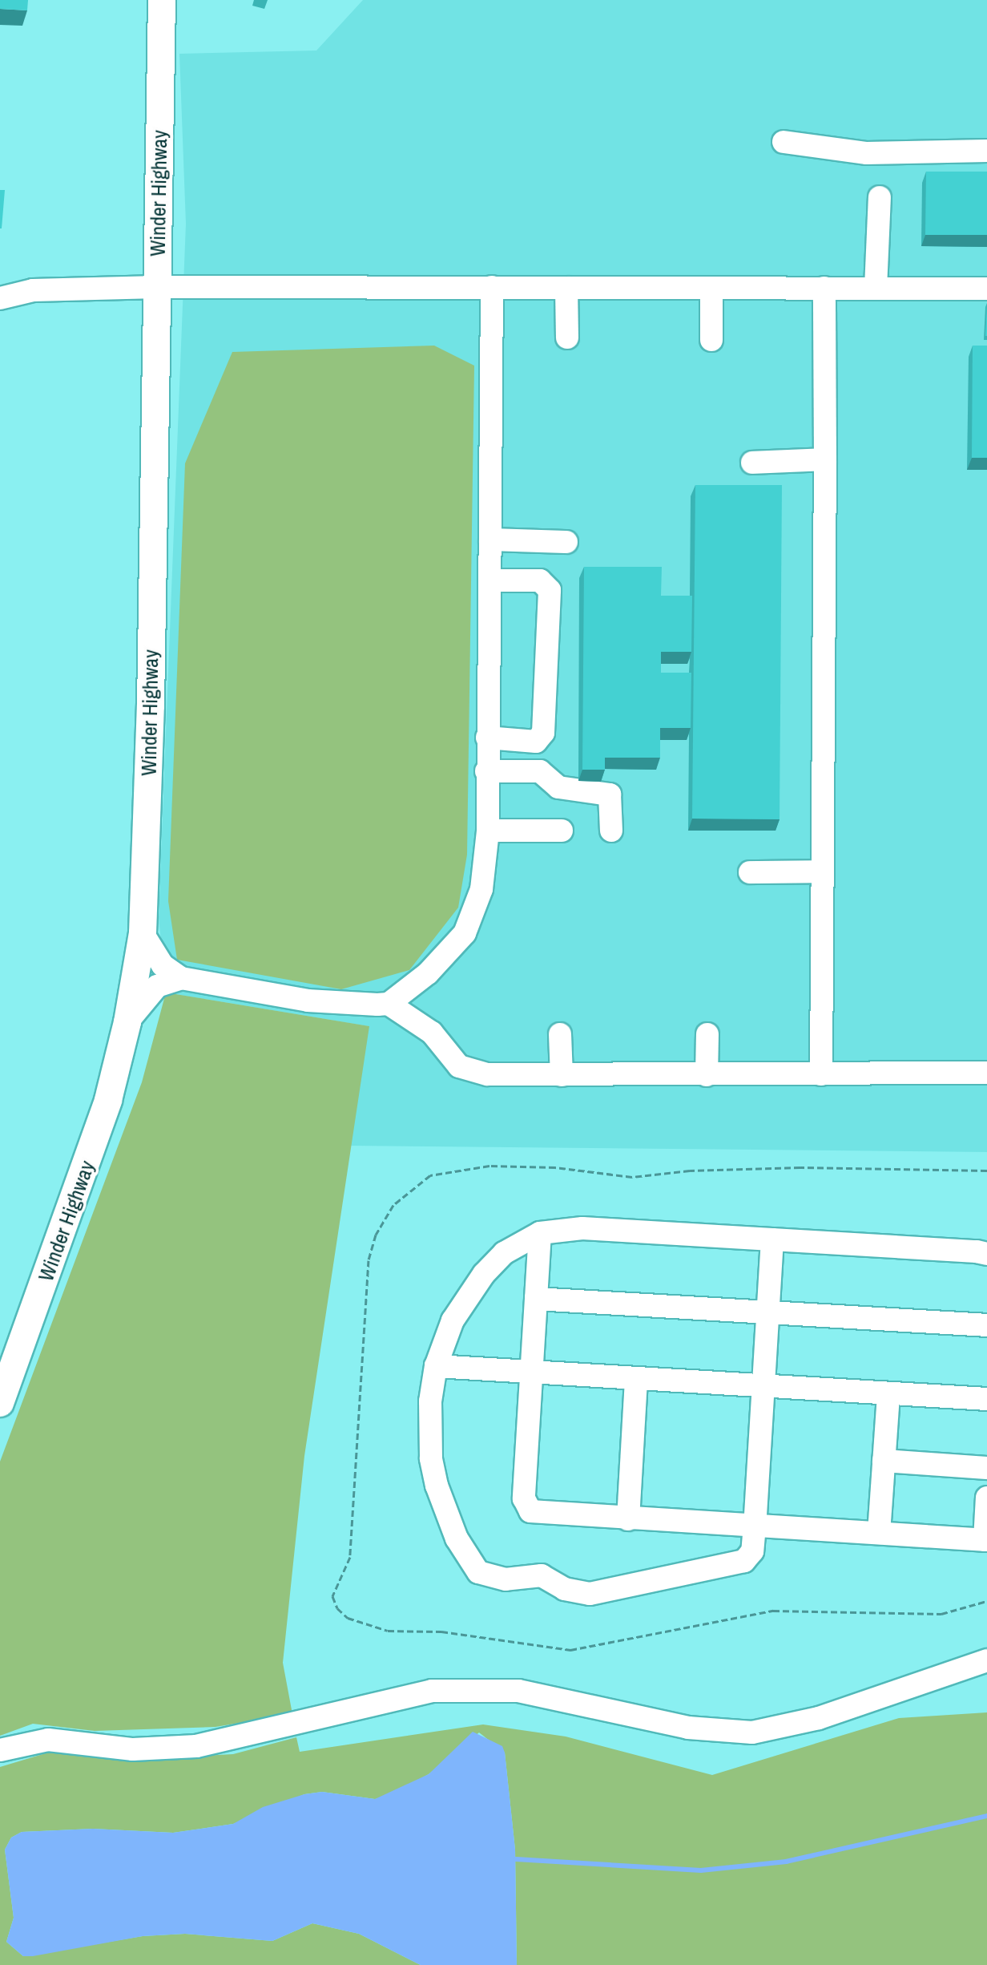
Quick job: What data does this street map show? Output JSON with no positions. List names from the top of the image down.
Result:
{
  "streets": {
    "main road": ["Winder Highway"]
  }
}
